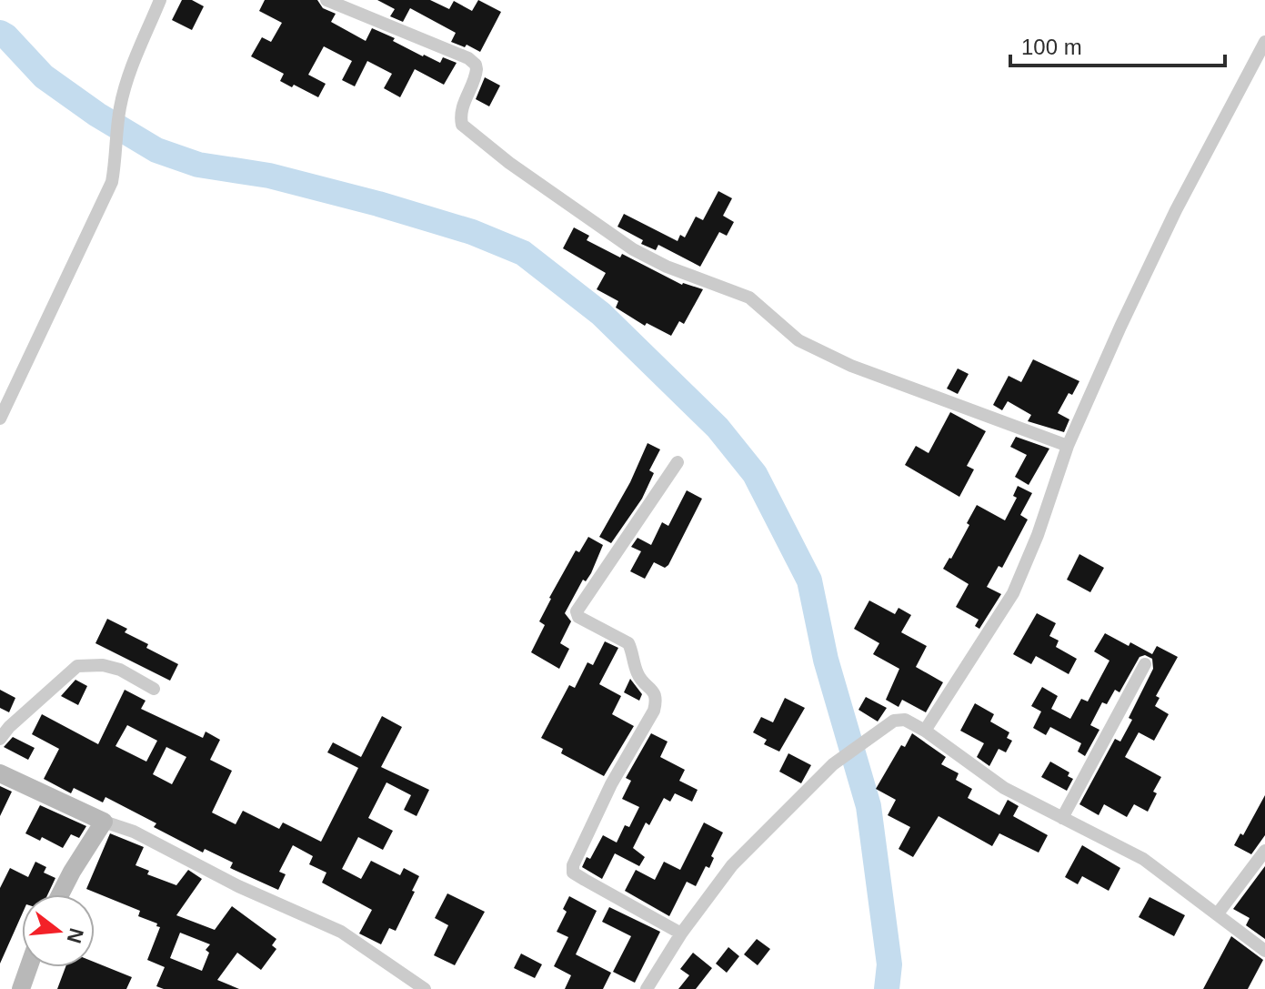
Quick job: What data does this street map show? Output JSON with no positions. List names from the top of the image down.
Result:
{
  "scale_bar": "100 m",
  "north": "right"
}
